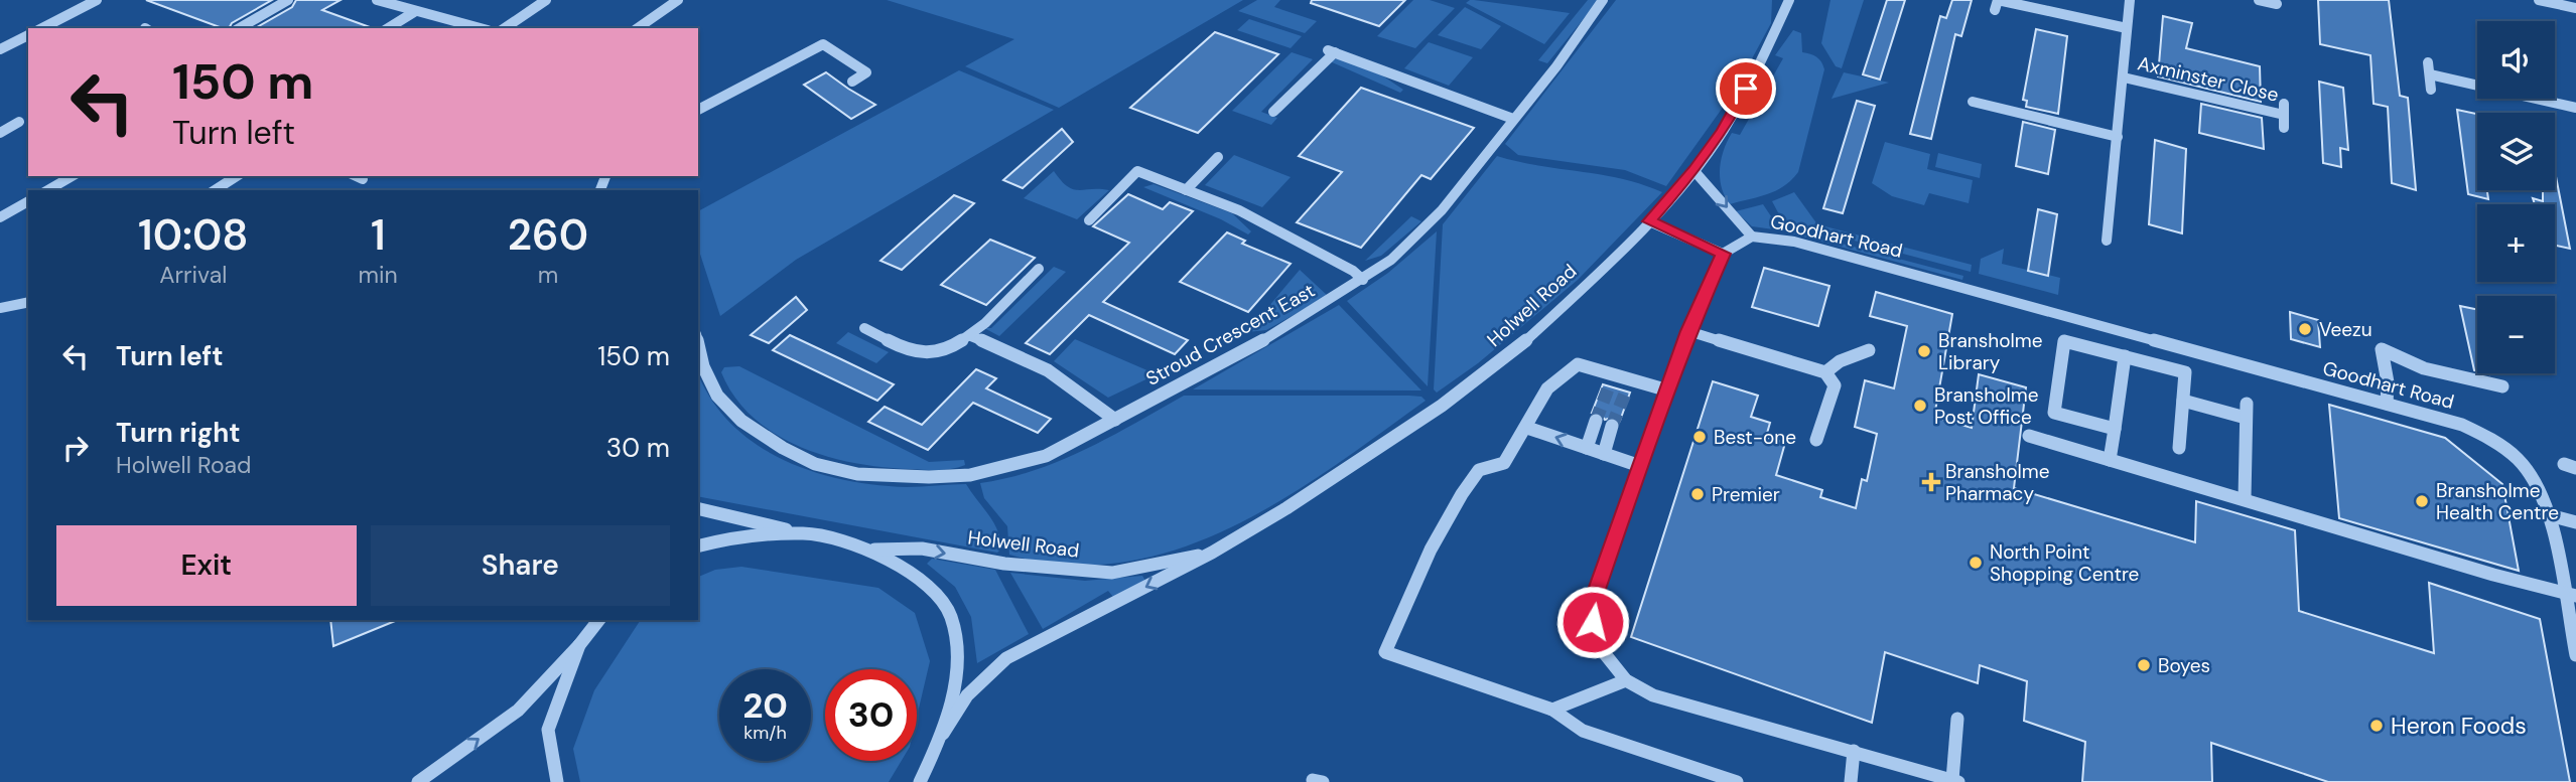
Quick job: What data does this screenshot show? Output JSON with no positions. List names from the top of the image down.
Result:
{
  "streets": {
    "street": [
      "Axminster Close",
      "Goodhart Road",
      "Holwell Road",
      "Stroud Crescent East"
    ]
  },
  "places": {
    "other": [
      "Veezu",
      "Bransholme Library",
      "Bransholme Post Office",
      "Best-one",
      "Premier",
      "Bransholme Health Centre",
      "North Point Shopping Centre",
      "Boyes",
      "Heron Foods"
    ],
    "health": ["Bransholme Pharmacy"]
  },
  "page": {
    "map_buttons": ["+", "−"],
    "turn": ["150 m", "Turn left"],
    "eta": [
      "10:08",
      "Arrival",
      "1",
      "min",
      "260",
      "m"
    ],
    "list": [
      {
        "name": "Turn left",
        "value": "150 m"
      },
      {
        "name": "Turn right",
        "note": "Holwell Road",
        "value": "30 m"
      }
    ],
    "buttons": ["Exit", "Share"],
    "speed": "20 km/h",
    "limit": "30"
  }
}
